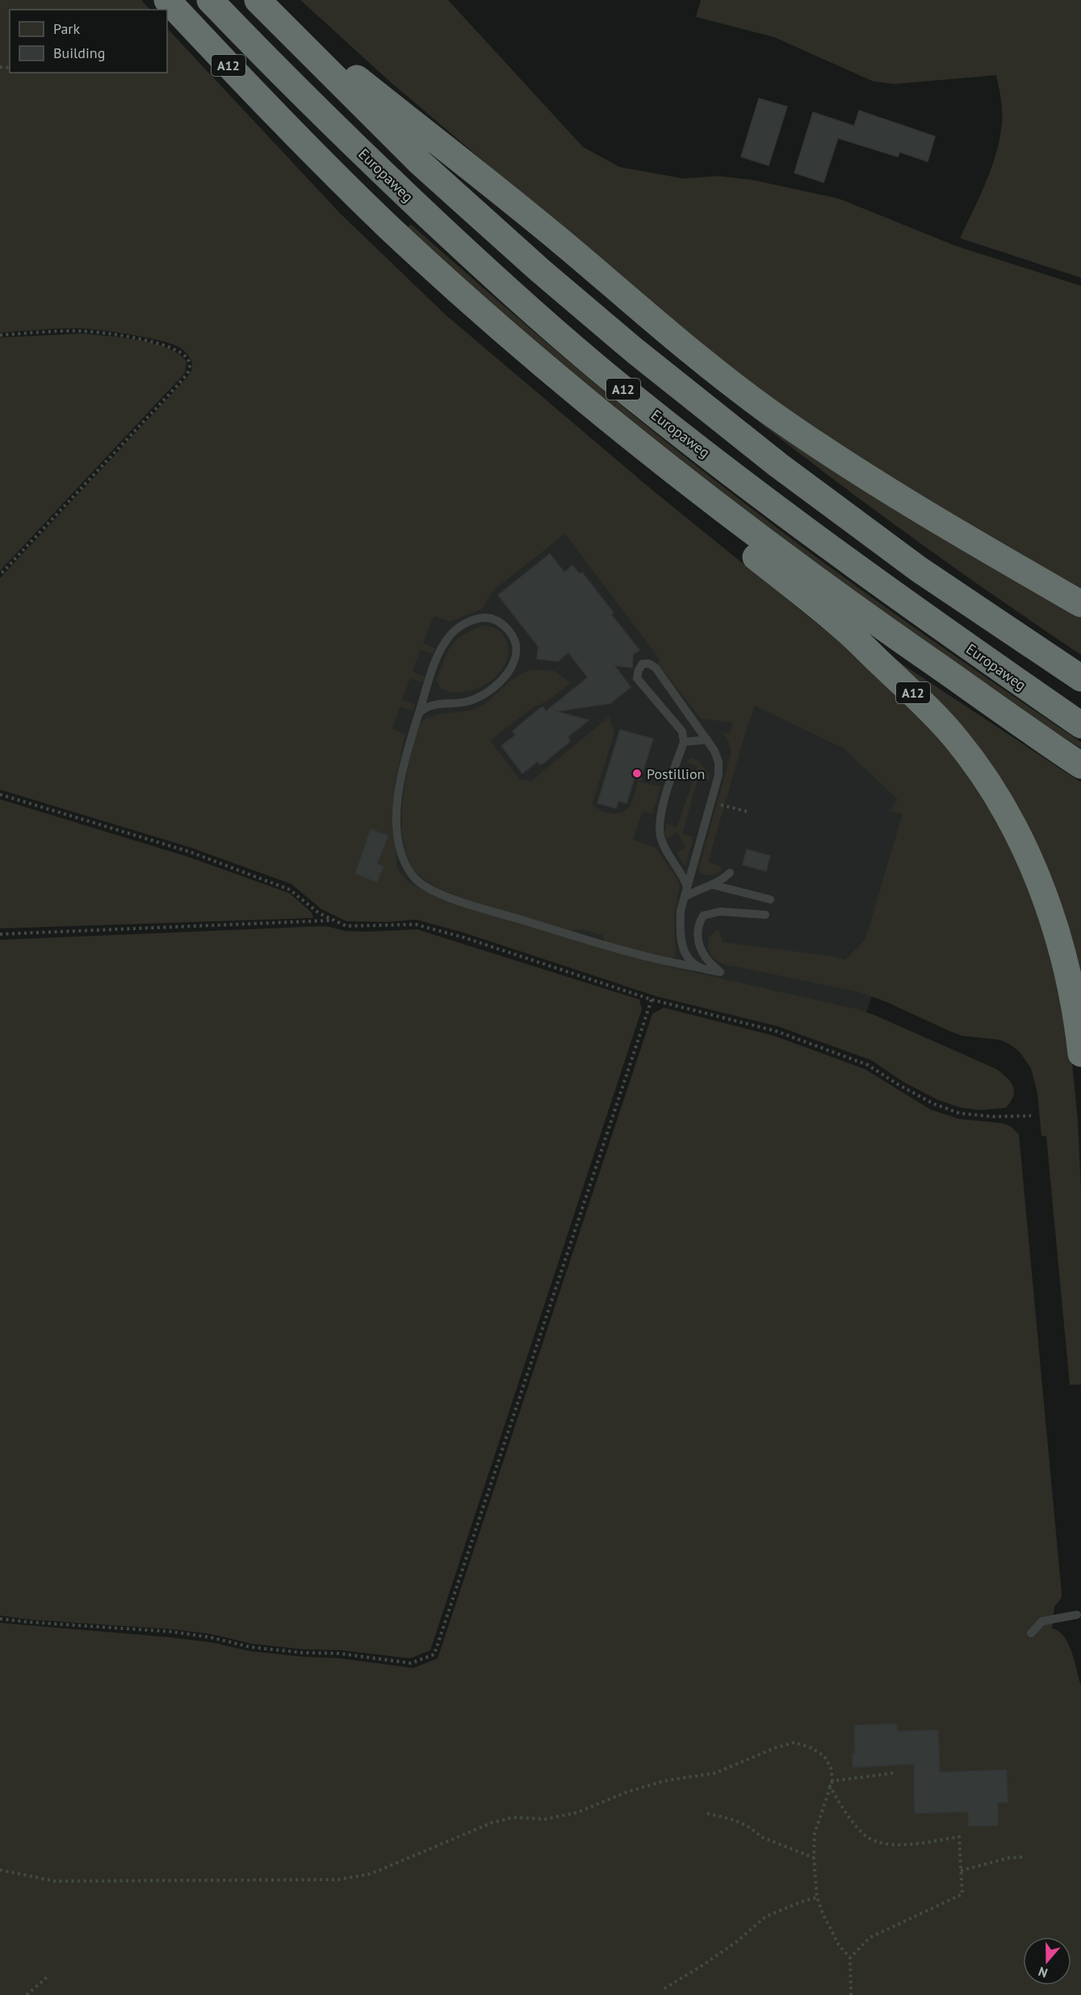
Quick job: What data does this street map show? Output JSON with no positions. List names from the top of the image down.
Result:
{
  "streets": {
    "highway": ["A12", "Europaweg"]
  },
  "places": ["Postillion"],
  "legend": ["Park", "Building"],
  "north": "bottom"
}
